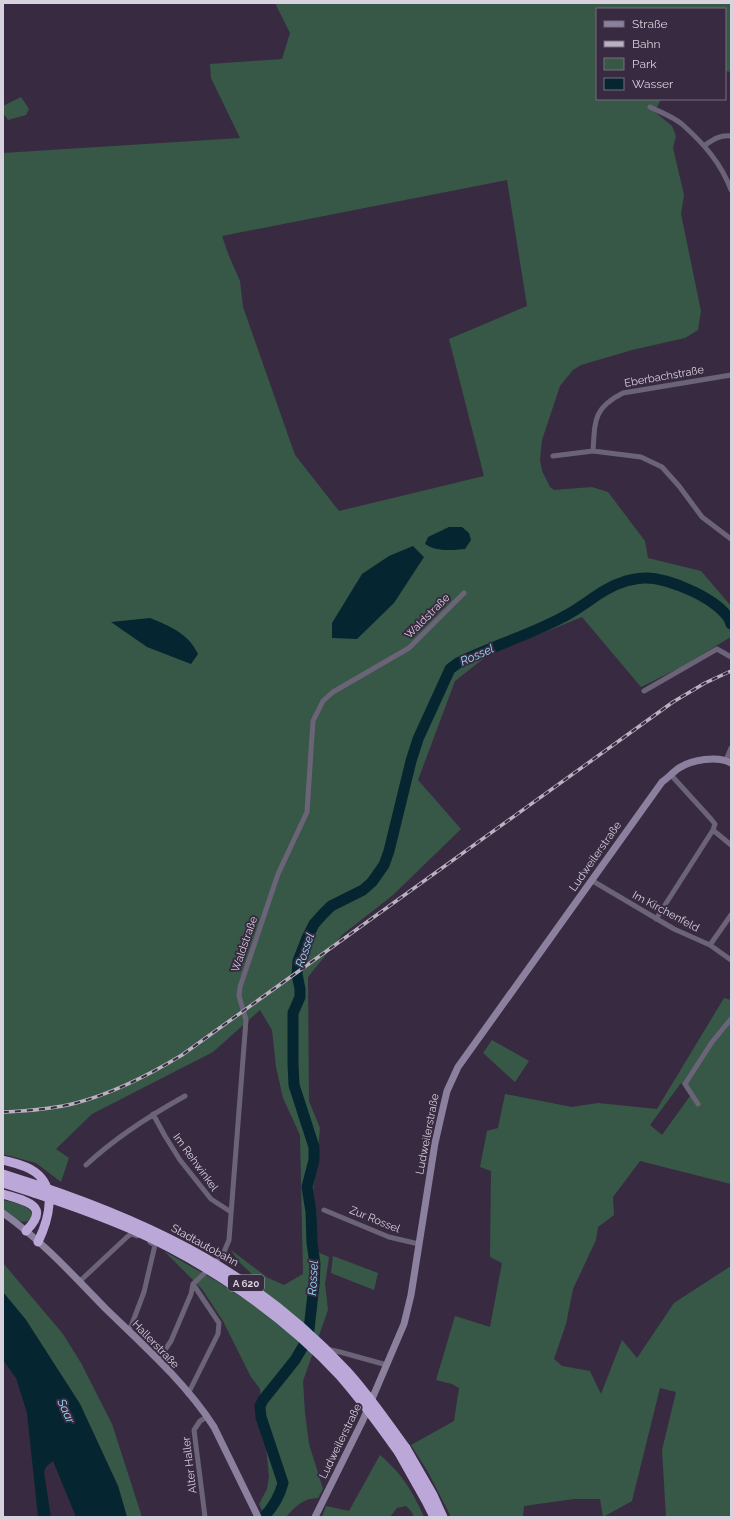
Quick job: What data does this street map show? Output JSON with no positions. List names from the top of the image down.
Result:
{
  "streets": {
    "highway": ["Stadtautobahn", "A 620"],
    "main road": ["Ludweilerstraße", "Hallerstraße"],
    "street": [
      "Eberbachstraße",
      "Waldstraße",
      "Im Kirchenfeld",
      "Im Rehwinkel",
      "Zur Rossel",
      "Alter Haller"
    ]
  },
  "crossings": [
    ["Waldstraße", "Im Rehwinkel"],
    ["Waldstraße", "Hallerstraße"],
    ["Ludweilerstraße", "Im Kirchenfeld"],
    ["Ludweilerstraße", "Zur Rossel"],
    ["Stadtautobahn", "A 620"],
    ["Hallerstraße", "Alter Haller"]
  ],
  "water": ["Rossel", "Saar"],
  "legend": [
    "Straße",
    "Bahn",
    "Park",
    "Wasser"
  ]
}
